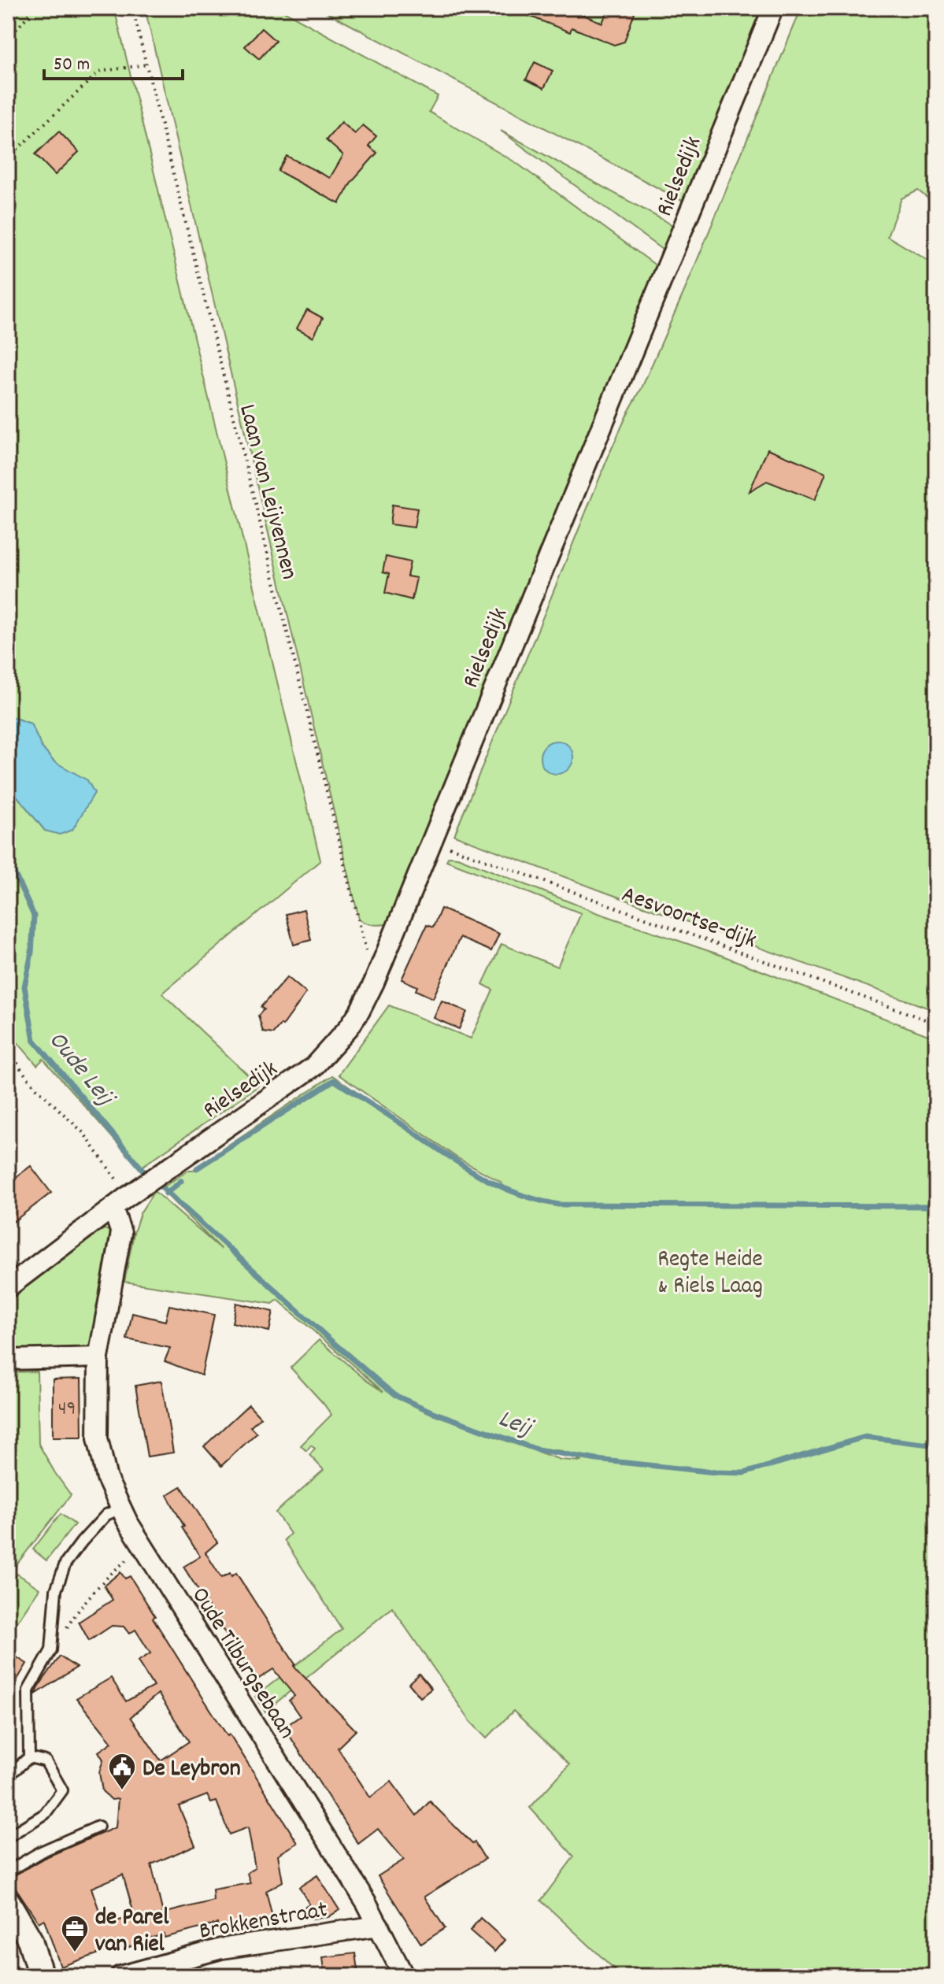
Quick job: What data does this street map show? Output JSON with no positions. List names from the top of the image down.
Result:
{
  "streets": {
    "street": ["Rielsedijk", "Oude Tilburgsebaan", "Brokkenstraat"],
    "path": ["Laan van Leijvennen", "Aesvoortse-dijk"]
  },
  "crossings": [
    ["Rielsedijk", "Laan van Leijvennen"],
    ["Rielsedijk", "Aesvoortse-dijk"],
    ["Rielsedijk", "Oude Tilburgsebaan"],
    ["Oude Tilburgsebaan", "Brokkenstraat"]
  ],
  "water": ["Oude Leij", "Leij"],
  "parks": ["Regte Heide & Riels Laag"],
  "places": {
    "public building": ["De Leybron"],
    "office": ["de Parel van Riel"]
  },
  "house_numbers": ["49"],
  "scale_bar": "50 m"
}
